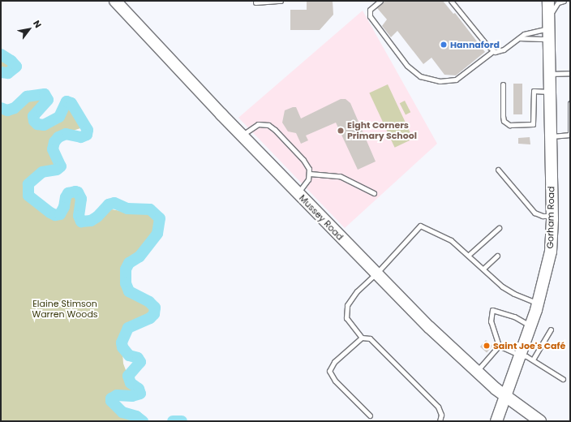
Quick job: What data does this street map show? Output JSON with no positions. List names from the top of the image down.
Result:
{
  "streets": {
    "street": ["Mussey Road", "Gorham Road"]
  },
  "crossings": [
    ["Mussey Road", "Gorham Road"]
  ],
  "parks": ["Elaine Stimson Warren Woods"],
  "places": ["Hannaford", "Eight Corners Primary School", "Saint Joe's Café"],
  "north": "top right"
}
